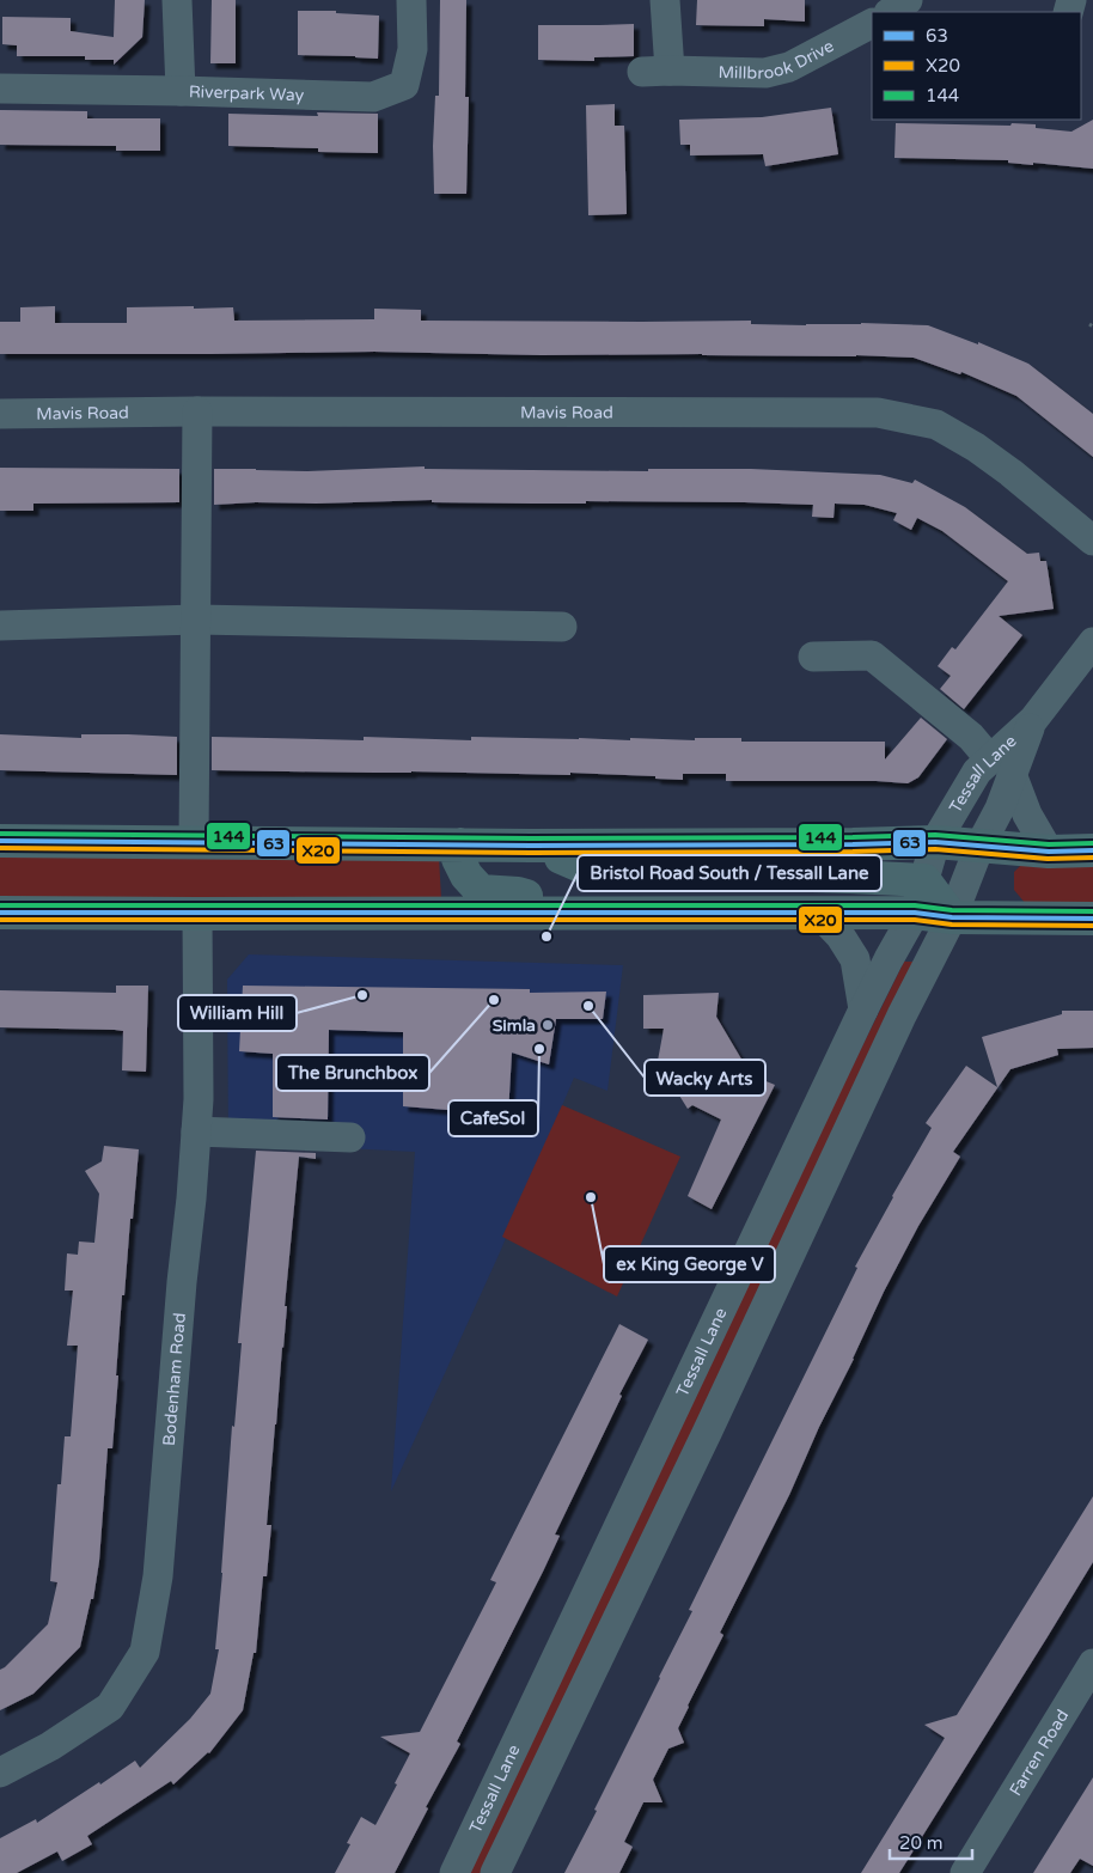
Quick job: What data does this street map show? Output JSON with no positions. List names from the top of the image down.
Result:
{
  "streets": {
    "street": [
      "Millbrook Drive",
      "Riverpark Way",
      "Mavis Road",
      "Tessall Lane",
      "Bodenham Road",
      "Farren Road"
    ]
  },
  "places": [
    "Bristol Road South / Tessall Lane",
    "William Hill",
    "The Brunchbox",
    "Wacky Arts",
    "Simla",
    "CafeSol",
    "ex King George V"
  ],
  "lines": ["transit line 144", "transit line 63", "transit line X20"],
  "legend": ["63", "X20", "144"],
  "scale_bar": "20 m"
}
